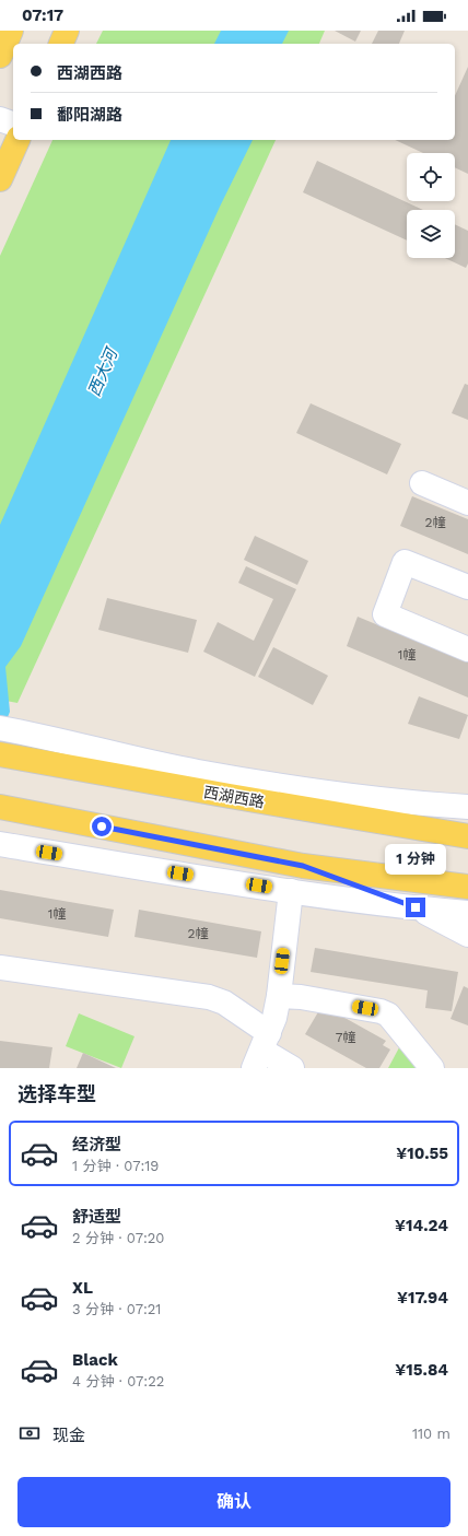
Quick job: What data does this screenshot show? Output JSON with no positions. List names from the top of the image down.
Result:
{
  "streets": {
    "main road": ["西湖西路"]
  },
  "water": ["西大河"],
  "house_numbers": [
    "2幢",
    "1幢",
    "1幢",
    "2幢",
    "7幢"
  ],
  "page": {
    "status": "07:17",
    "banner": ["西湖西路", "鄱阳湖路"],
    "bubble": "1 分钟",
    "heading": "选择车型",
    "list": [
      {
        "name": "经济型",
        "note": "1 分钟 · 07:19",
        "value": "¥10.55"
      },
      {
        "name": "舒适型",
        "note": "2 分钟 · 07:20",
        "value": "¥14.24"
      },
      {
        "name": "XL",
        "note": "3 分钟 · 07:21",
        "value": "¥17.94"
      },
      {
        "name": "Black",
        "note": "4 分钟 · 07:22",
        "value": "¥15.84"
      }
    ],
    "pay": ["现金", "110 m"],
    "buttons": "确认"
  }
}
